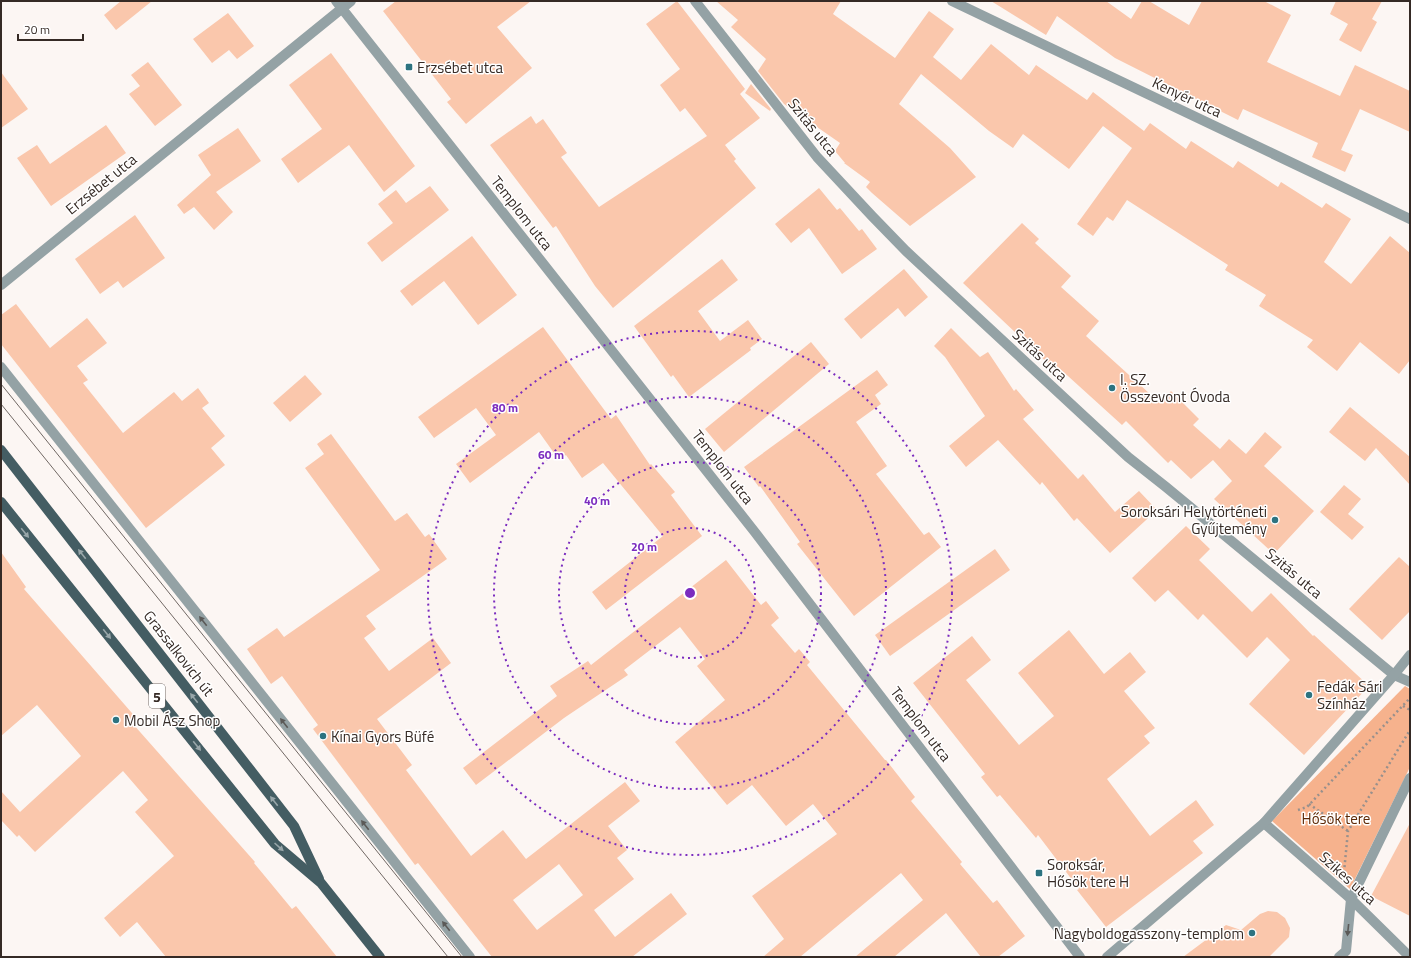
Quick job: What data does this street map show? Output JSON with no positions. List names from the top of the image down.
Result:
{
  "streets": {
    "main road": ["Grassalkovich út", "5"],
    "street": [
      "Kenyér utca",
      "Szitás utca",
      "Erzsébet utca",
      "Templom utca",
      "Szikes utca"
    ]
  },
  "crossings": [
    ["Erzsébet utca", "Templom utca"]
  ],
  "parks": ["Hősök tere"],
  "places": {
    "transit": ["Erzsébet utca", "Soroksár, Hősök tere H"],
    "other": [
      "I. SZ. Összevont Óvoda",
      "Soroksári Helytörténeti Gyűjtemény",
      "Fedák Sári Színház",
      "Mobil Ász Shop",
      "Kínai Gyors Büfé",
      "Nagyboldogasszony-templom"
    ]
  },
  "scale_bar": "20 m",
  "rings": [
    "80 m",
    "60 m",
    "40 m",
    "20 m"
  ]
}
